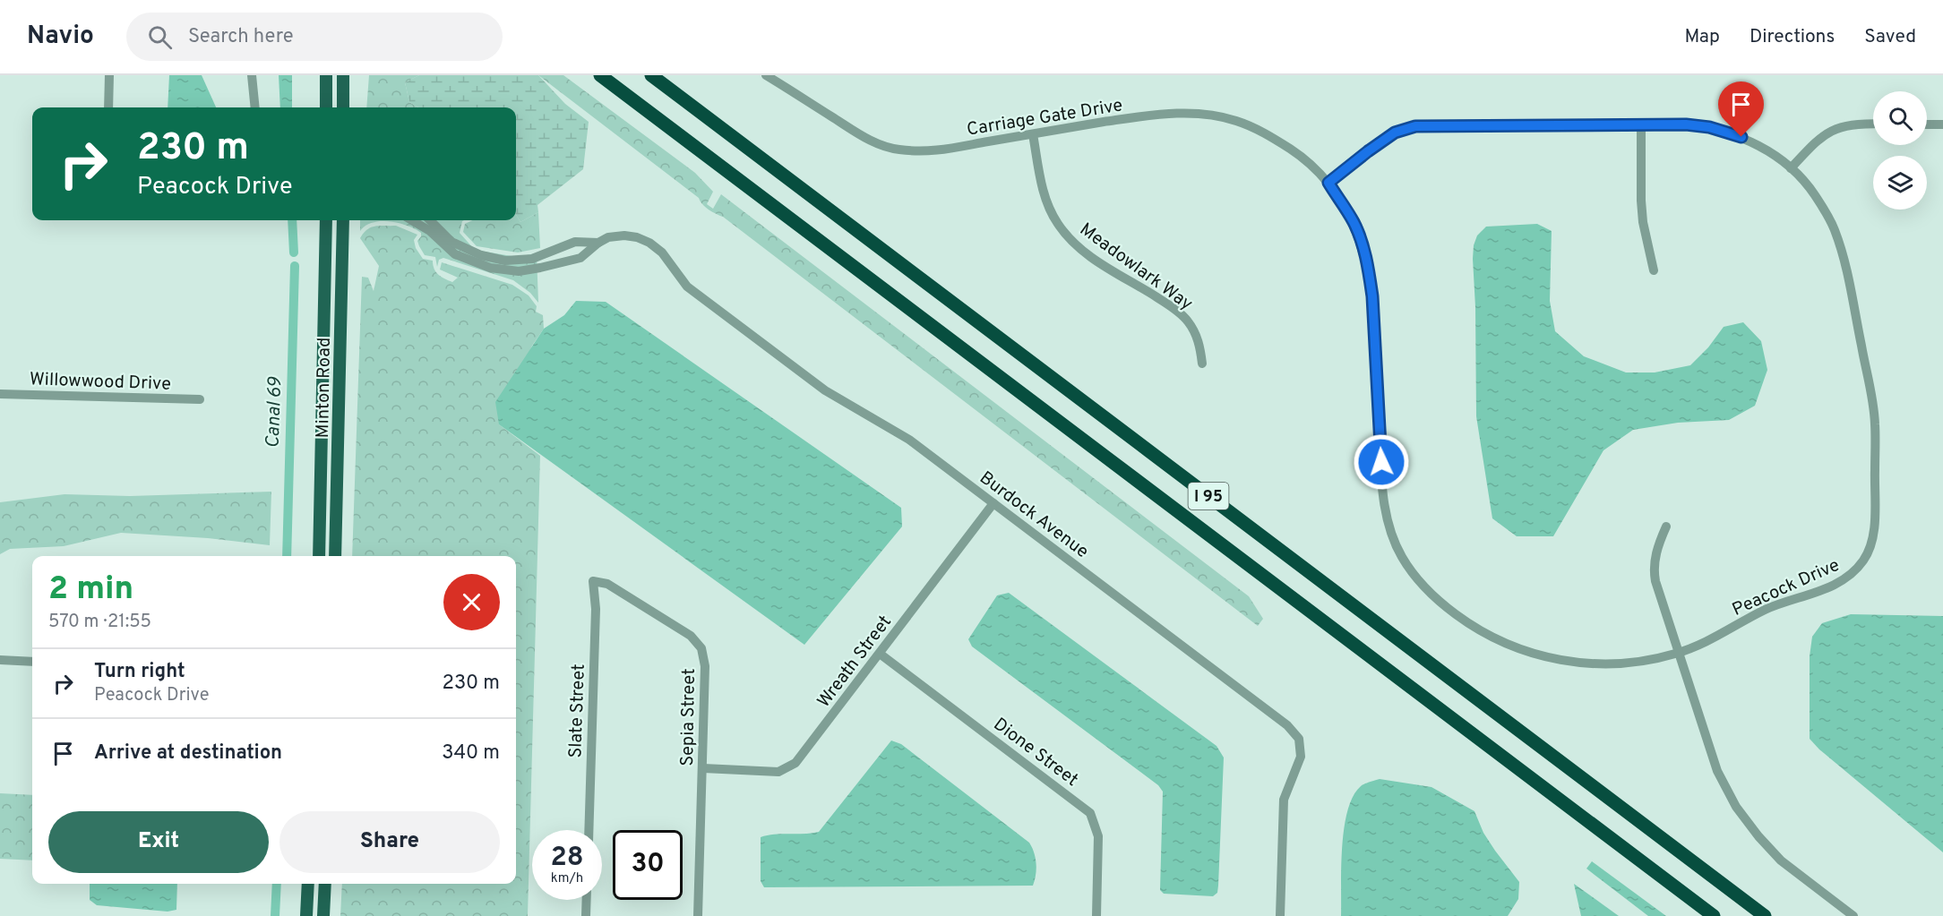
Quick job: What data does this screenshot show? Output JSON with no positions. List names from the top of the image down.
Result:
{
  "streets": {
    "highway": ["I 95"],
    "main road": ["Minton Road"],
    "street": [
      "Carriage Gate Drive",
      "Meadowlark Way",
      "Willowwood Drive",
      "Burdock Avenue",
      "Peacock Drive",
      "Wreath Street",
      "Slate Street",
      "Sepia Street",
      "Dione Street"
    ]
  },
  "crossings": [
    ["Carriage Gate Drive", "Meadowlark Way"],
    ["Carriage Gate Drive", "Peacock Drive"],
    ["Burdock Avenue", "Wreath Street"],
    ["Wreath Street", "Sepia Street"],
    ["Wreath Street", "Dione Street"],
    ["Slate Street", "Sepia Street"]
  ],
  "water": ["Canal 69"],
  "page": {
    "header": "Navio",
    "search": "Search here",
    "nav": ["Map", "Directions", "Saved"],
    "turn": ["230 m", "Peacock Drive"],
    "heading": ["2 min", "570 m · 21:55"],
    "list": [
      {
        "name": "Turn right",
        "note": "Peacock Drive",
        "value": "230 m"
      },
      {
        "name": "Arrive at destination",
        "value": "340 m"
      }
    ],
    "buttons": ["Exit", "Share"],
    "speed": "28 km/h",
    "limit": "30"
  }
}
